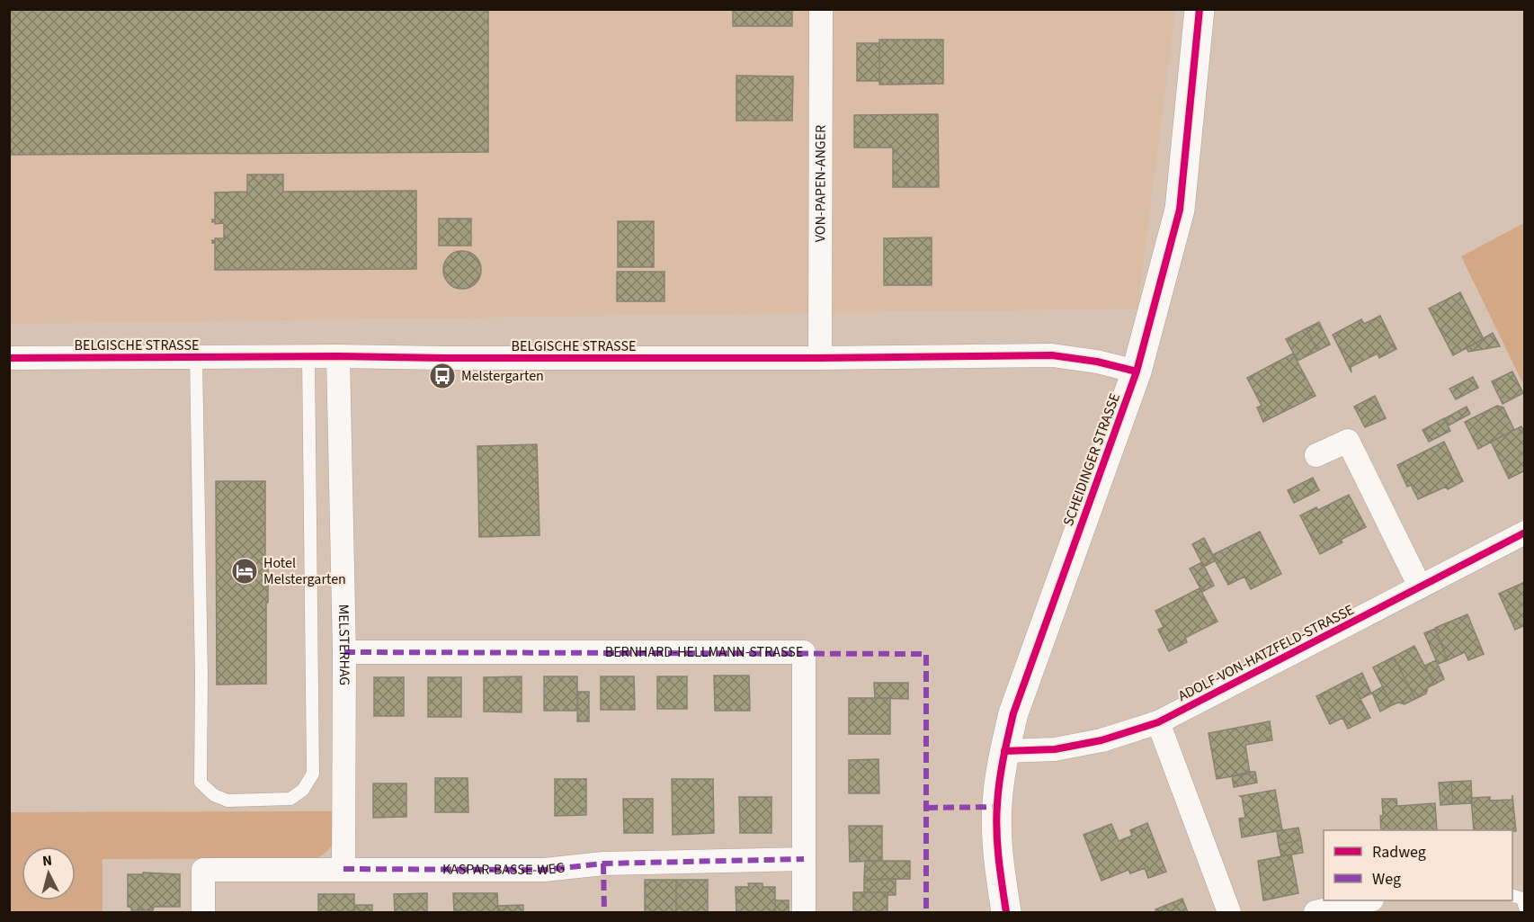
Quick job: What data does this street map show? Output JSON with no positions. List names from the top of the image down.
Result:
{
  "streets": {
    "main road": ["SCHEIDINGER STRASSE"],
    "street": [
      "VON-PAPEN-ANGER",
      "BELGISCHE STRASSE",
      "MELSTERHAG",
      "ADOLF-VON-HATZFELD-STRASSE",
      "BERNHARD-HELLMANN-STRASSE",
      "KASPAR-BASSE-WEG"
    ]
  },
  "crossings": [
    ["VON-PAPEN-ANGER", "BELGISCHE STRASSE"],
    ["BELGISCHE STRASSE", "SCHEIDINGER STRASSE"],
    ["BELGISCHE STRASSE", "MELSTERHAG"],
    ["SCHEIDINGER STRASSE", "ADOLF-VON-HATZFELD-STRASSE"],
    ["MELSTERHAG", "BERNHARD-HELLMANN-STRASSE"],
    ["MELSTERHAG", "KASPAR-BASSE-WEG"],
    ["BERNHARD-HELLMANN-STRASSE", "KASPAR-BASSE-WEG"]
  ],
  "places": {
    "bus stop": ["Melstergarten"],
    "hotel": ["Hotel Melstergarten"]
  },
  "legend": ["Radweg", "Weg"],
  "north": "top"
}
